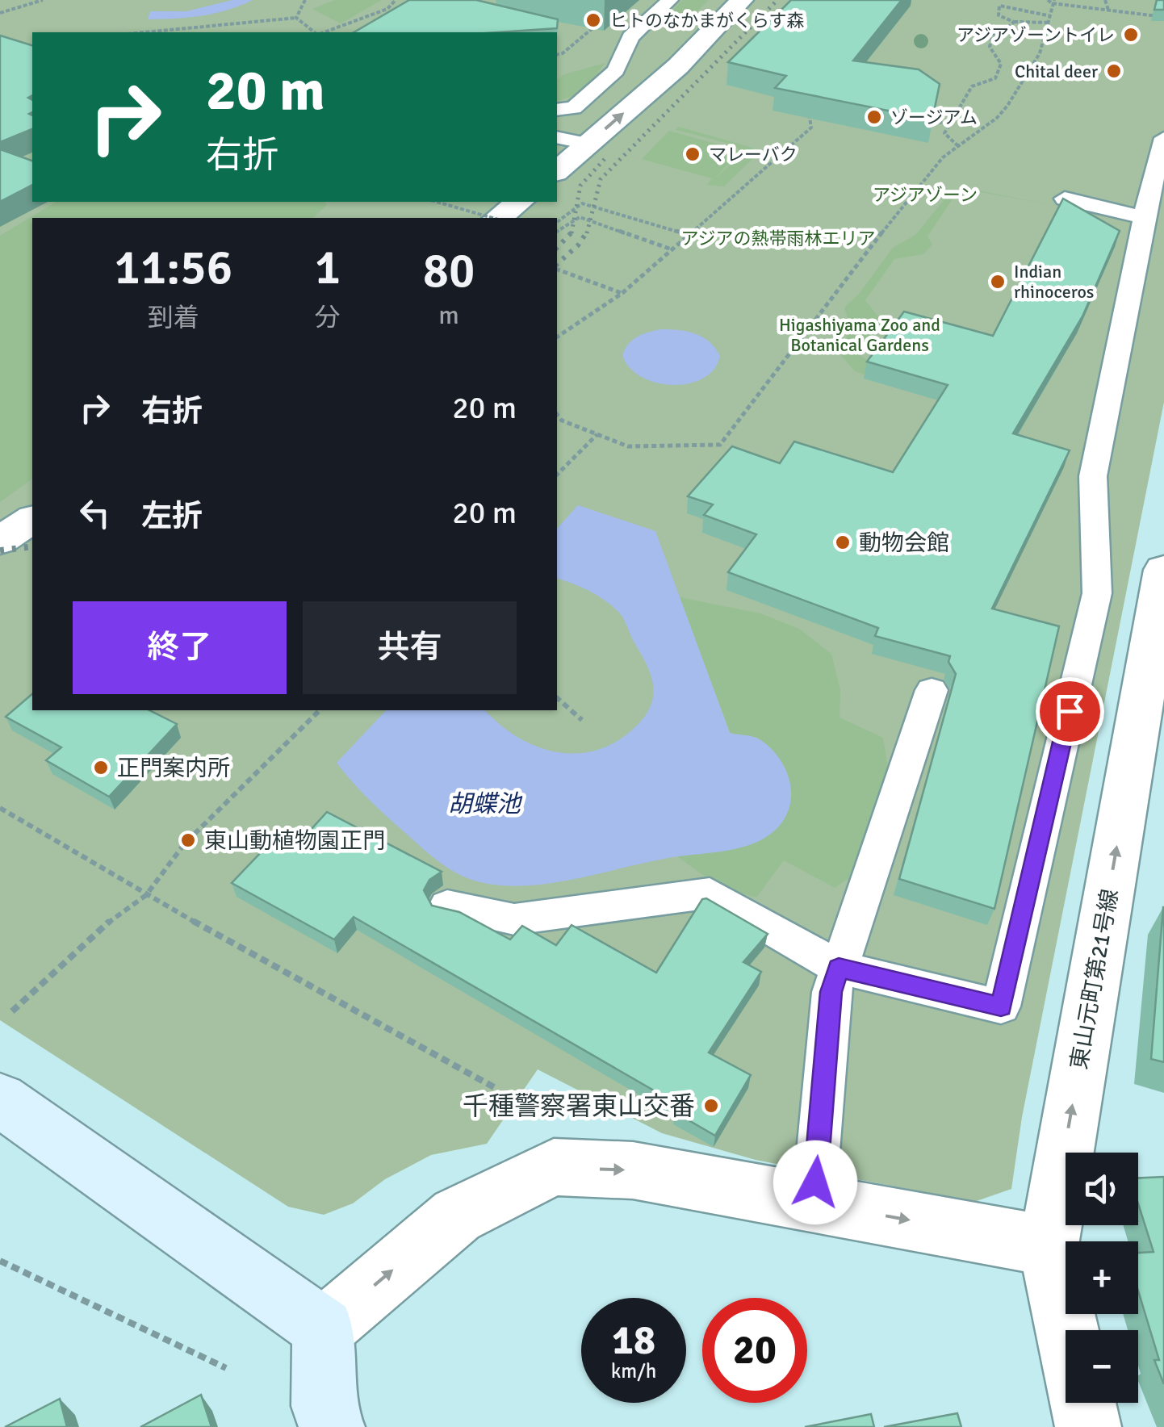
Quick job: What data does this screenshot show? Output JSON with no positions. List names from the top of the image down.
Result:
{
  "streets": {
    "street": ["東山元町第21号線"]
  },
  "one_way": ["東山元町第21号線"],
  "water": ["胡蝶池"],
  "parks": ["アジアゾーン", "アジアの熱帯雨林エリア", "Higashiyama Zoo and Botanical Gardens"],
  "places": [
    "ヒトのなかまがくらす森",
    "アジアゾーントイレ",
    "Chital deer",
    "ゾージアム",
    "マレーバク",
    "Indian rhinoceros",
    "動物会館",
    "正門案内所",
    "東山動植物園正門",
    "千種警察署東山交番"
  ],
  "page": {
    "turn": ["20 m", "右折"],
    "eta": [
      "11:56",
      "到着",
      "1",
      "分",
      "80",
      "m"
    ],
    "list": [
      {
        "name": "右折",
        "value": "20 m"
      },
      {
        "name": "左折",
        "value": "20 m"
      }
    ],
    "buttons": ["終了", "共有"],
    "map_buttons": ["+", "−"],
    "speed": "18 km/h",
    "limit": "20"
  }
}
